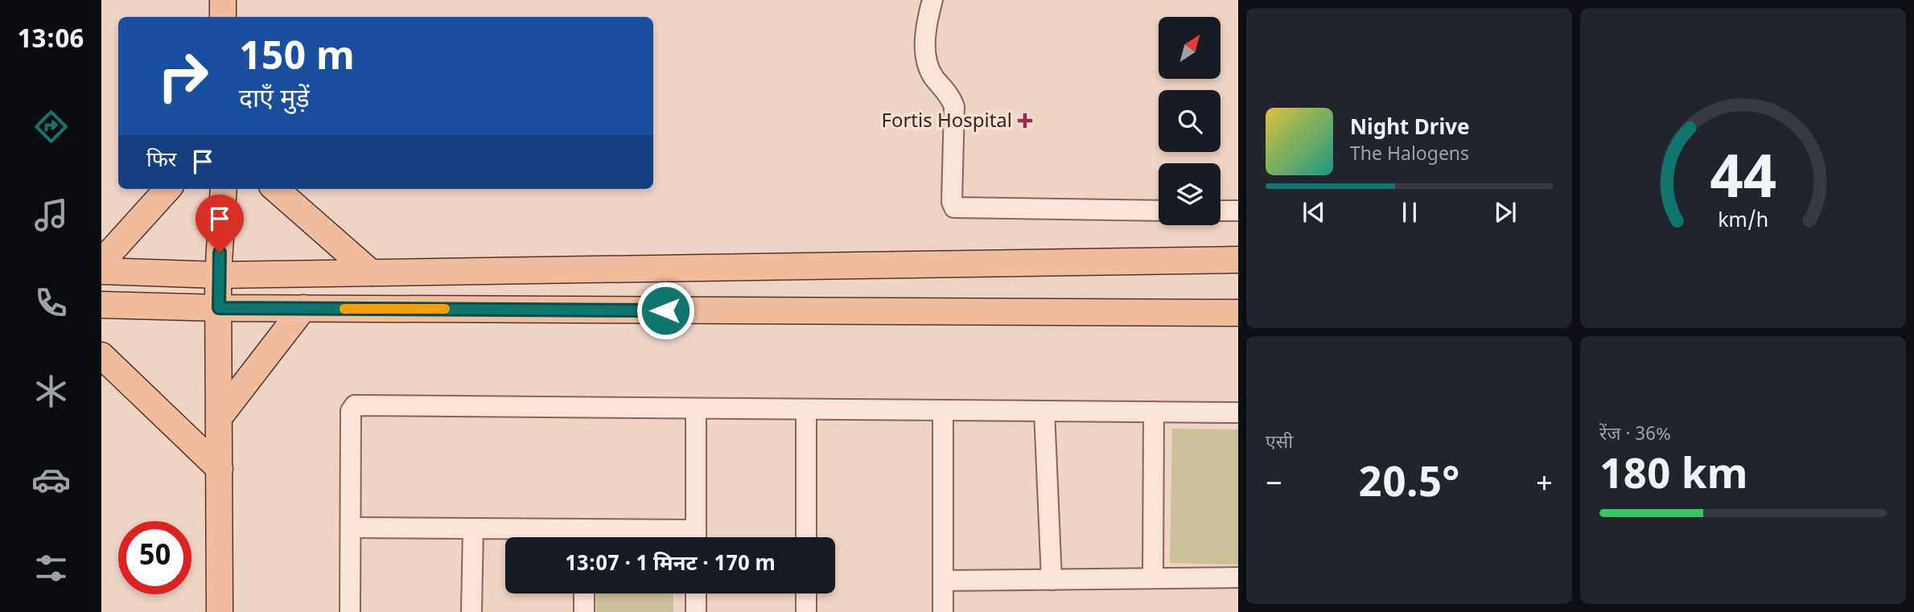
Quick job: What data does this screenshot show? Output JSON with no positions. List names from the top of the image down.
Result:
{
  "places": {
    "health": ["Fortis Hospital"]
  },
  "north": "top right",
  "page": {
    "tabs": "13:06",
    "turn": ["150 m", "दाएँ मुड़ें"],
    "song": ["Night Drive", "The Halogens"],
    "then": "फिर",
    "tile": [
      "एसी",
      ["रेंज · 36%", "180 km"]
    ],
    "heat": ["−", "20.5°", "+"],
    "limit": "50",
    "trip": "13:07 · 1 मिनट · 170 m",
    "gauge": ["44", "km/h"]
  }
}
